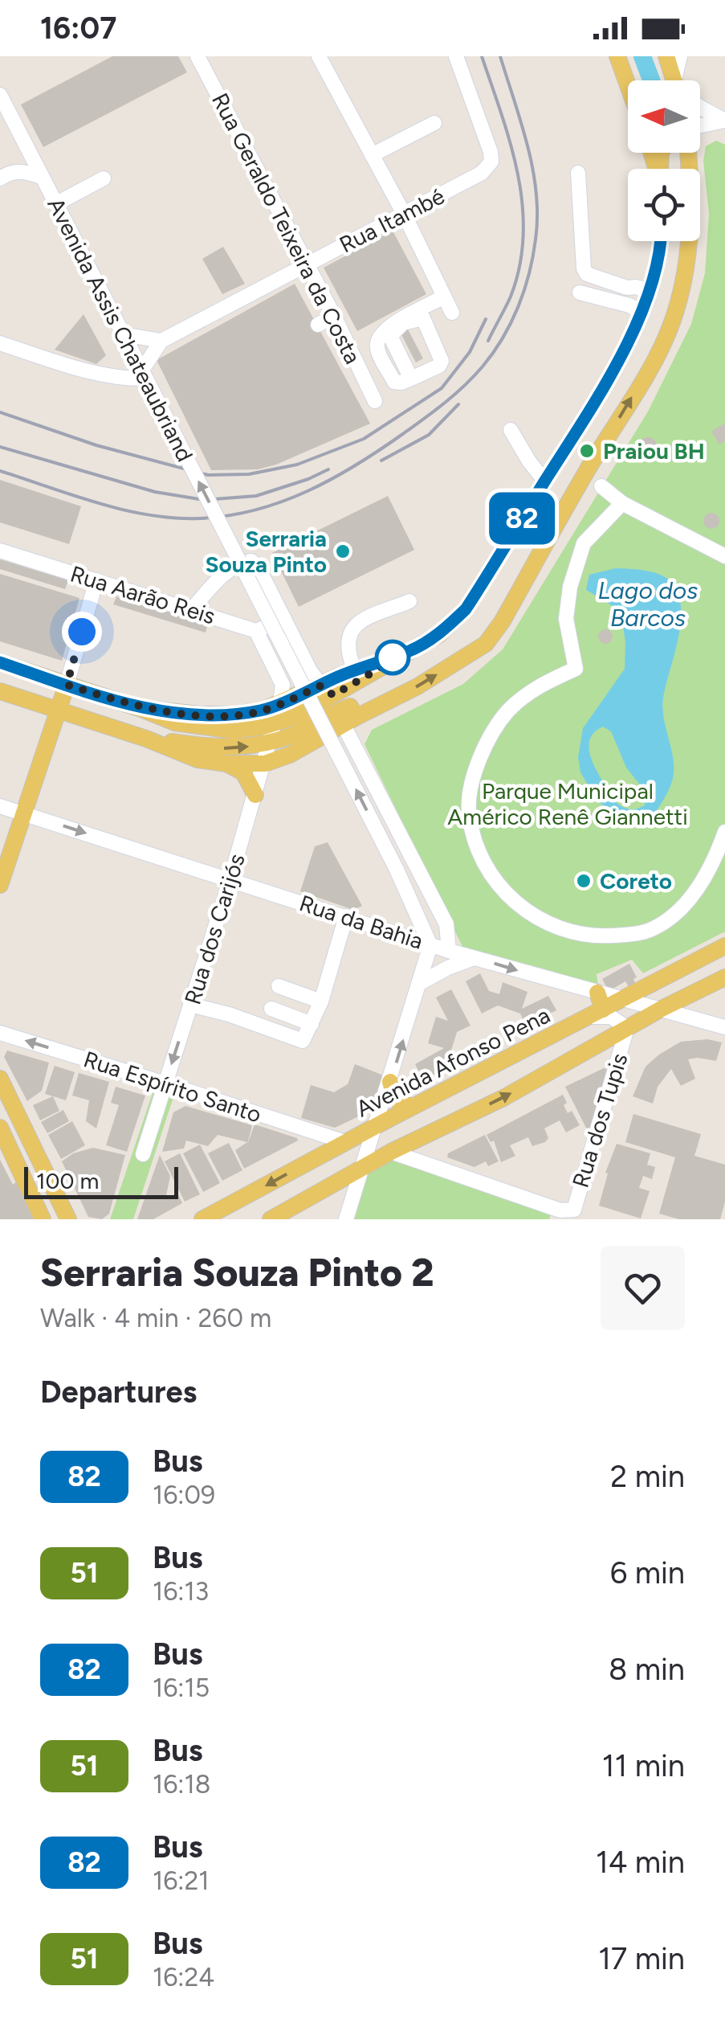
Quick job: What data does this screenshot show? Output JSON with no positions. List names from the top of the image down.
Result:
{
  "streets": {
    "main road": ["Avenida Afonso Pena"],
    "street": [
      "Rua Itambé",
      "Rua Geraldo Teixeira da Costa",
      "Avenida Assis Chateaubriand",
      "Rua Aarão Reis",
      "Rua da Bahia",
      "Rua dos Carijós",
      "Rua Espírito Santo",
      "Rua dos Tupis"
    ]
  },
  "crossings": [
    ["Rua Itambé", "Rua Geraldo Teixeira da Costa"],
    ["Rua Itambé", "Avenida Assis Chateaubriand"],
    ["Avenida Assis Chateaubriand", "Rua da Bahia"],
    ["Rua da Bahia", "Rua dos Carijós"],
    ["Rua da Bahia", "Avenida Afonso Pena"],
    ["Rua dos Carijós", "Rua Espírito Santo"],
    ["Avenida Afonso Pena", "Rua Espírito Santo"],
    ["Avenida Afonso Pena", "Rua dos Tupis"]
  ],
  "one_way": ["Rua da Bahia", "Rua Espírito Santo"],
  "water": ["Lago dos Barcos"],
  "parks": ["Parque Municipal Américo Renê Giannetti"],
  "places": ["Praiou BH", "Serraria Souza Pinto", "Coreto"],
  "lines": ["bus line 82"],
  "scale_bar": "100 m",
  "north": "left",
  "page": {
    "status": "16:07",
    "on_map": "82",
    "scale": "100 m",
    "heading": [
      ["Serraria Souza Pinto 2", "Walk · 4 min · 260 m"],
      "Departures"
    ],
    "list": [
      {
        "mark": "82",
        "name": "Bus",
        "note": "16:09",
        "value": "2 min"
      },
      {
        "mark": "51",
        "name": "Bus",
        "note": "16:13",
        "value": "6 min"
      },
      {
        "mark": "82",
        "name": "Bus",
        "note": "16:15",
        "value": "8 min"
      },
      {
        "mark": "51",
        "name": "Bus",
        "note": "16:18",
        "value": "11 min"
      },
      {
        "mark": "82",
        "name": "Bus",
        "note": "16:21",
        "value": "14 min"
      },
      {
        "mark": "51",
        "name": "Bus",
        "note": "16:24",
        "value": "17 min"
      }
    ]
  }
}
